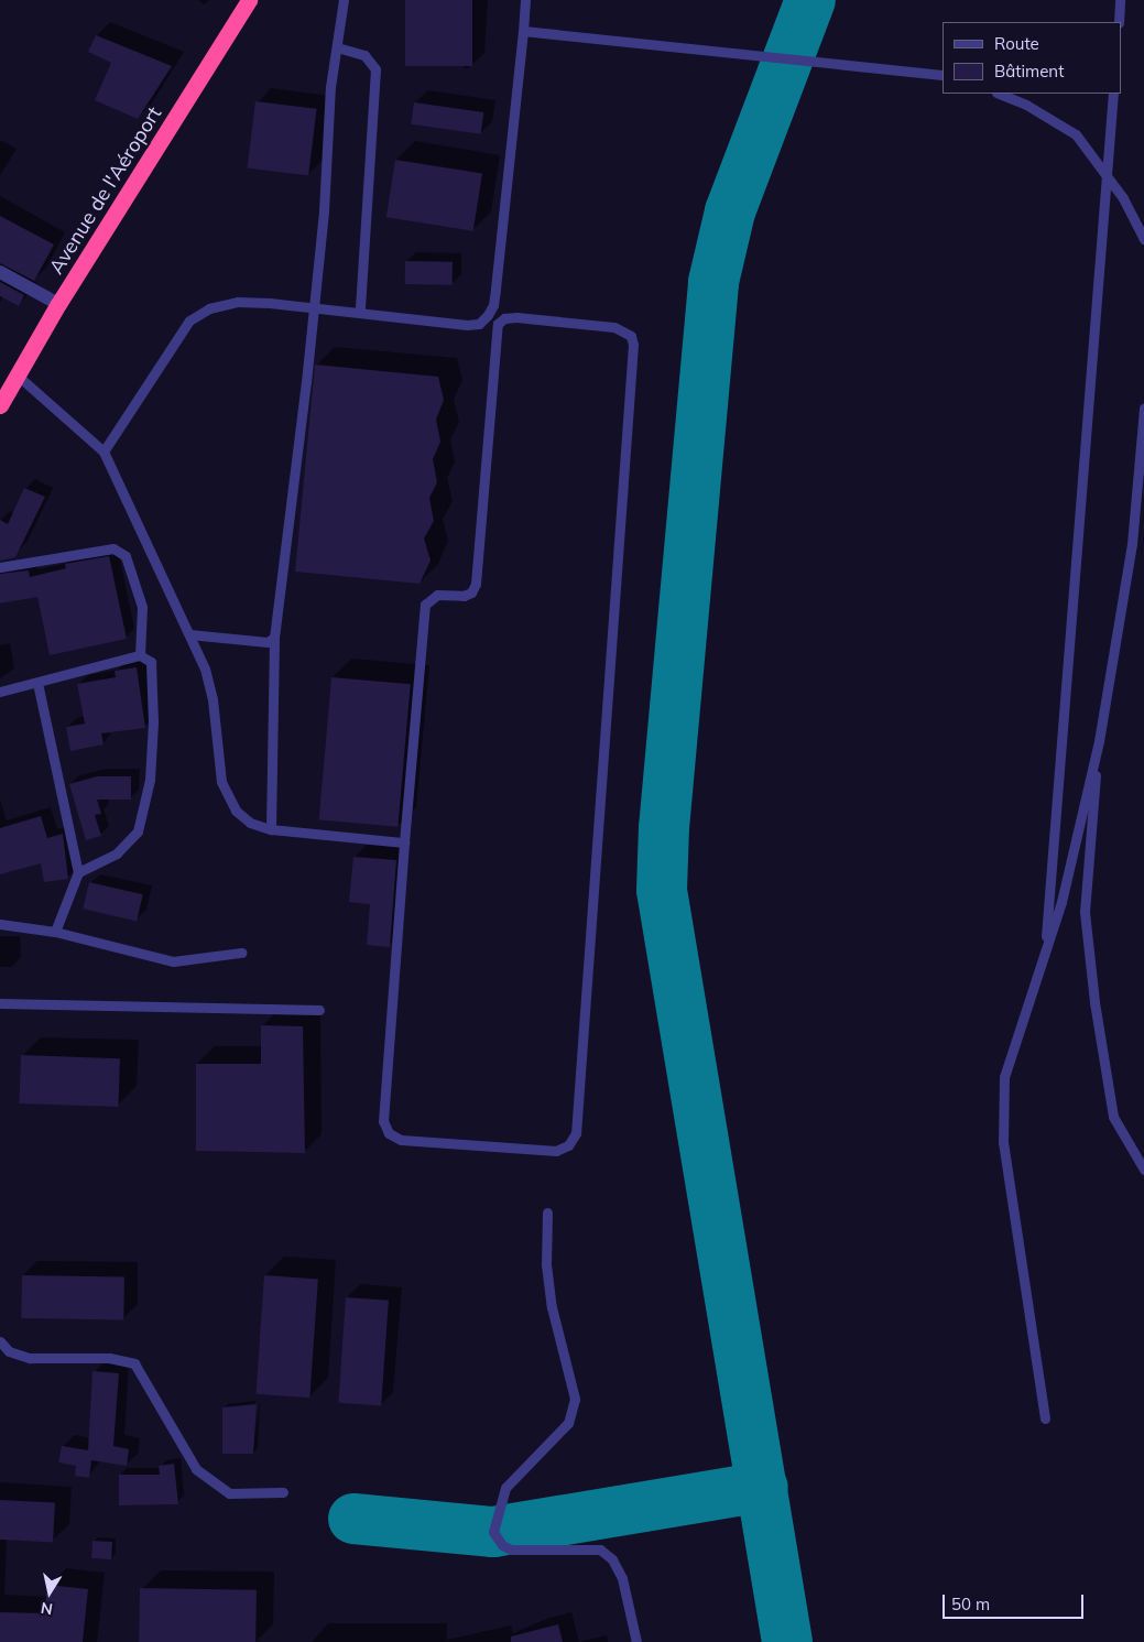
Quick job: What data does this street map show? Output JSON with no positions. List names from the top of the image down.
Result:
{
  "streets": {
    "highway": ["Avenue de l'Aéroport"]
  },
  "legend": ["Route", "Bâtiment"],
  "scale_bar": "50 m",
  "north": "bottom"
}
